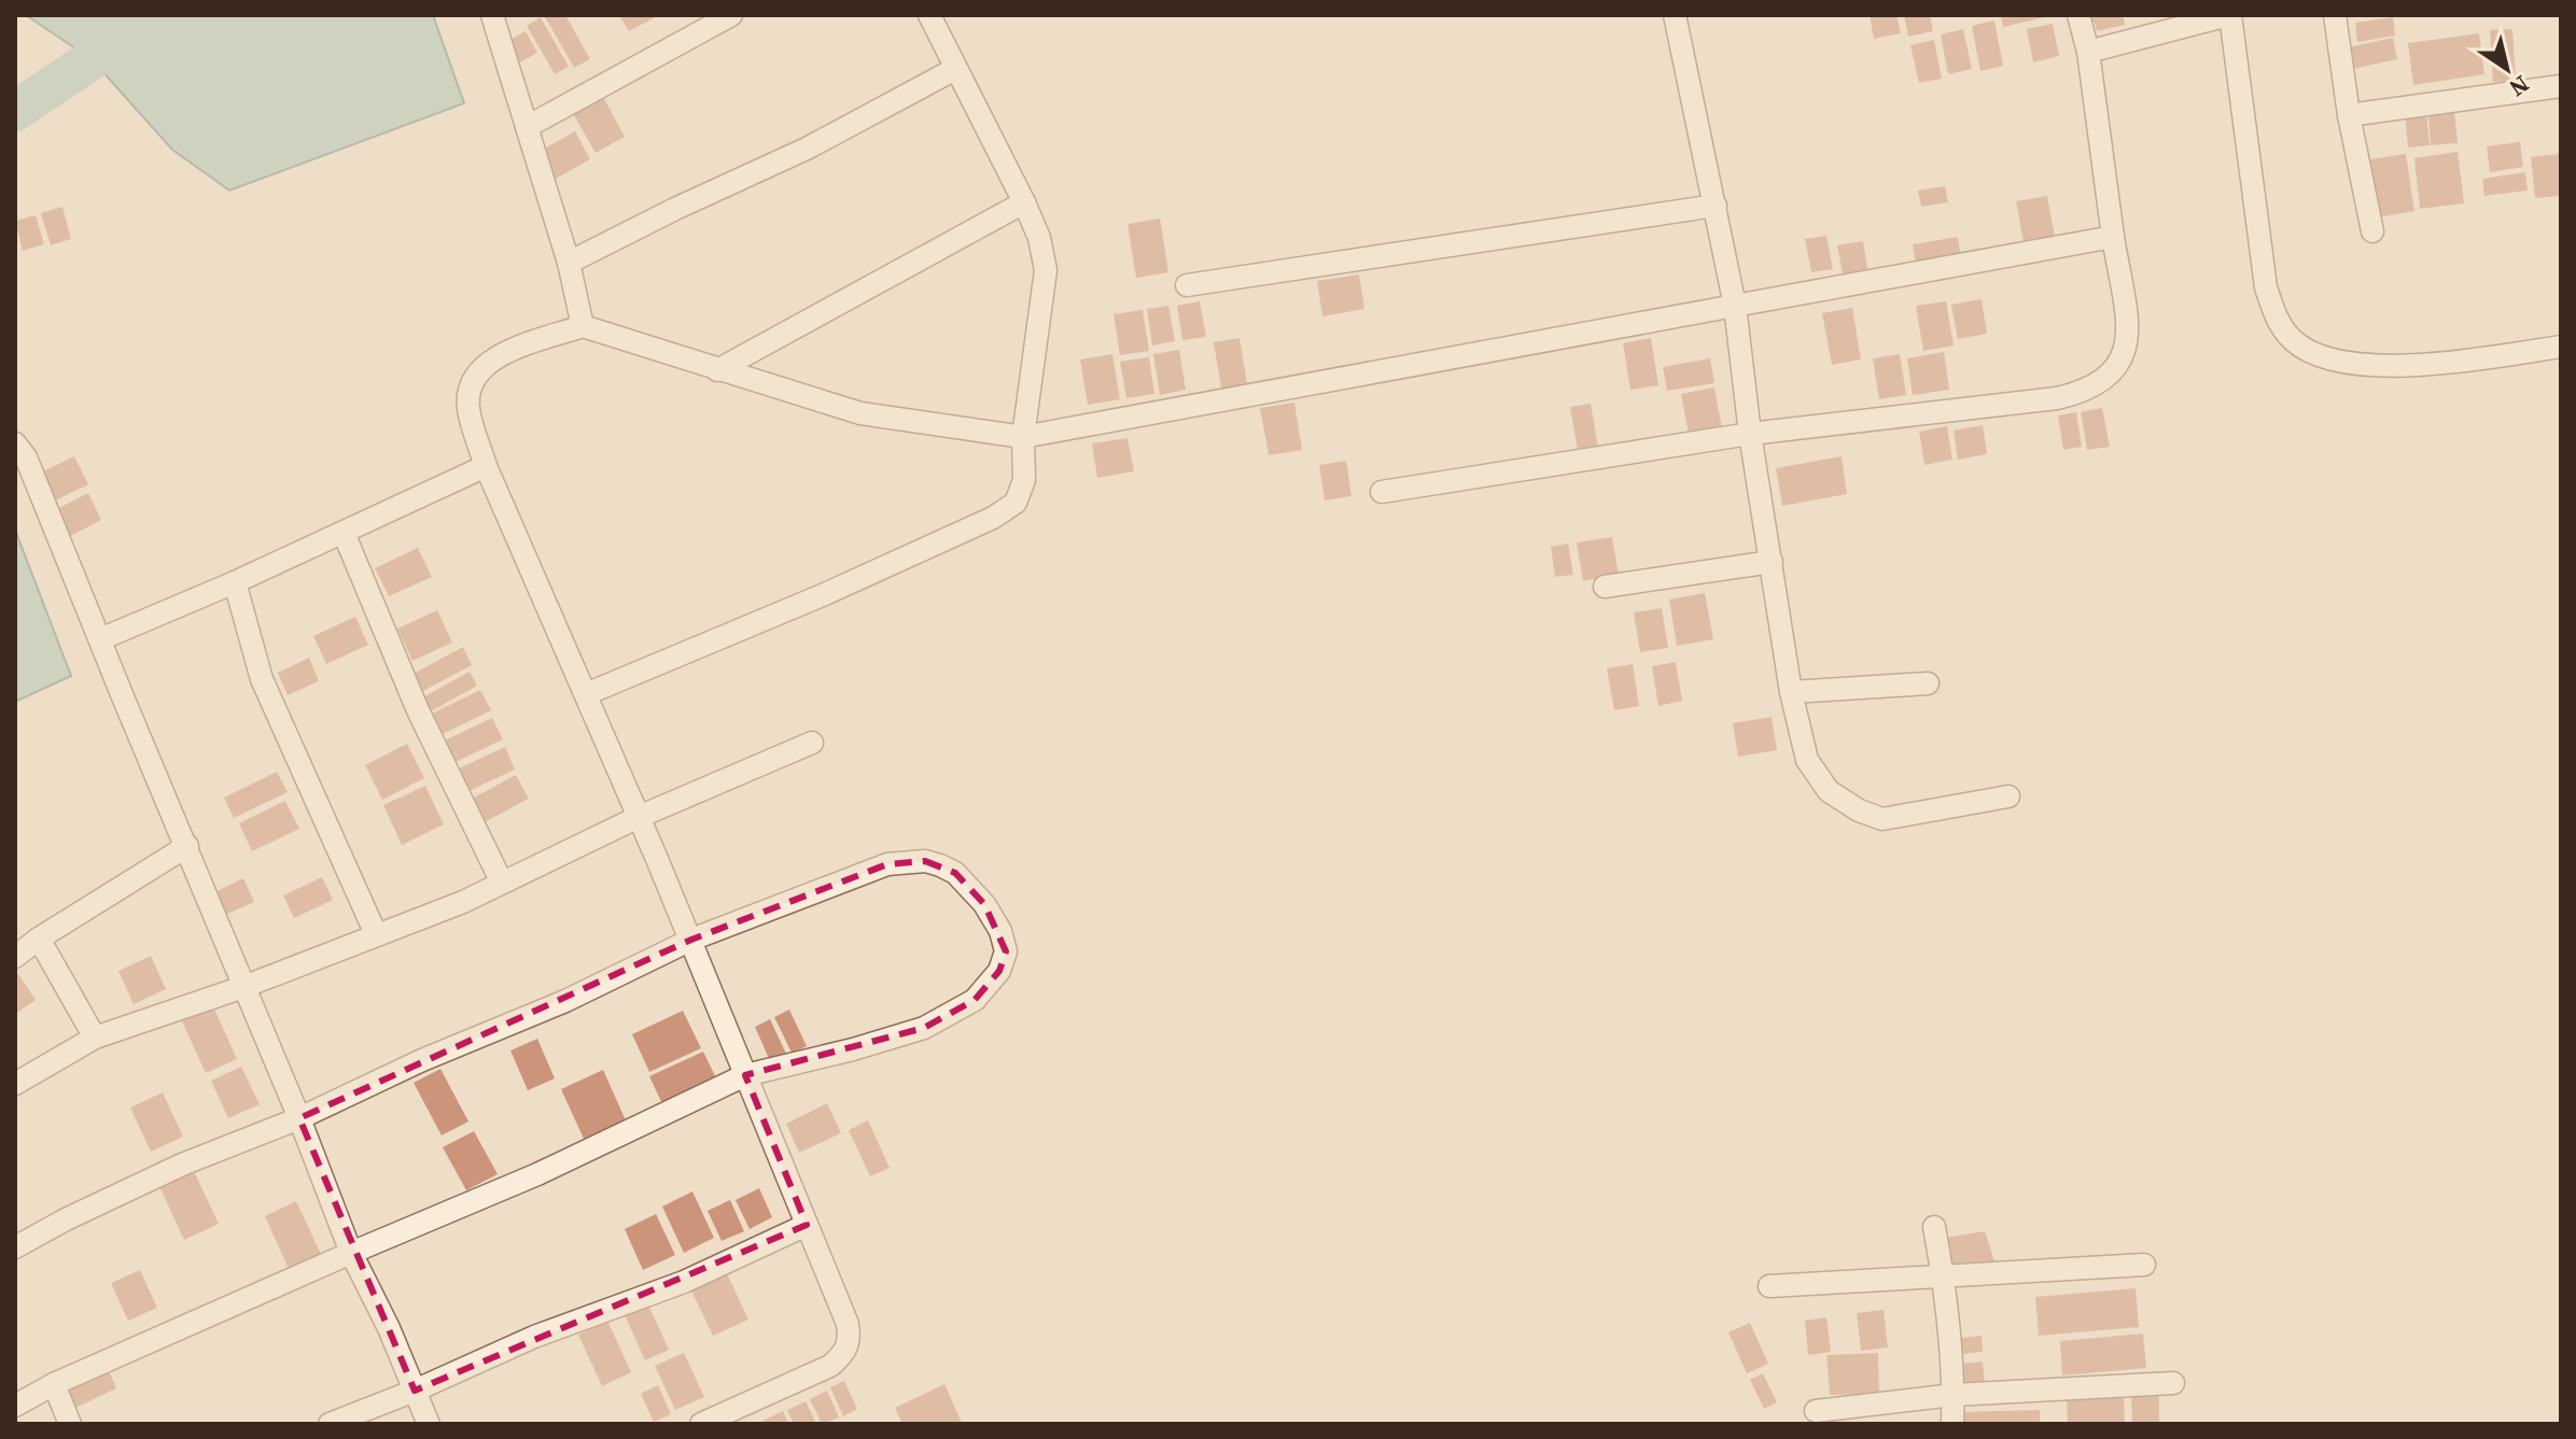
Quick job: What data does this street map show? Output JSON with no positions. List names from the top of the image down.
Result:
{
  "north": "bottom right"
}
